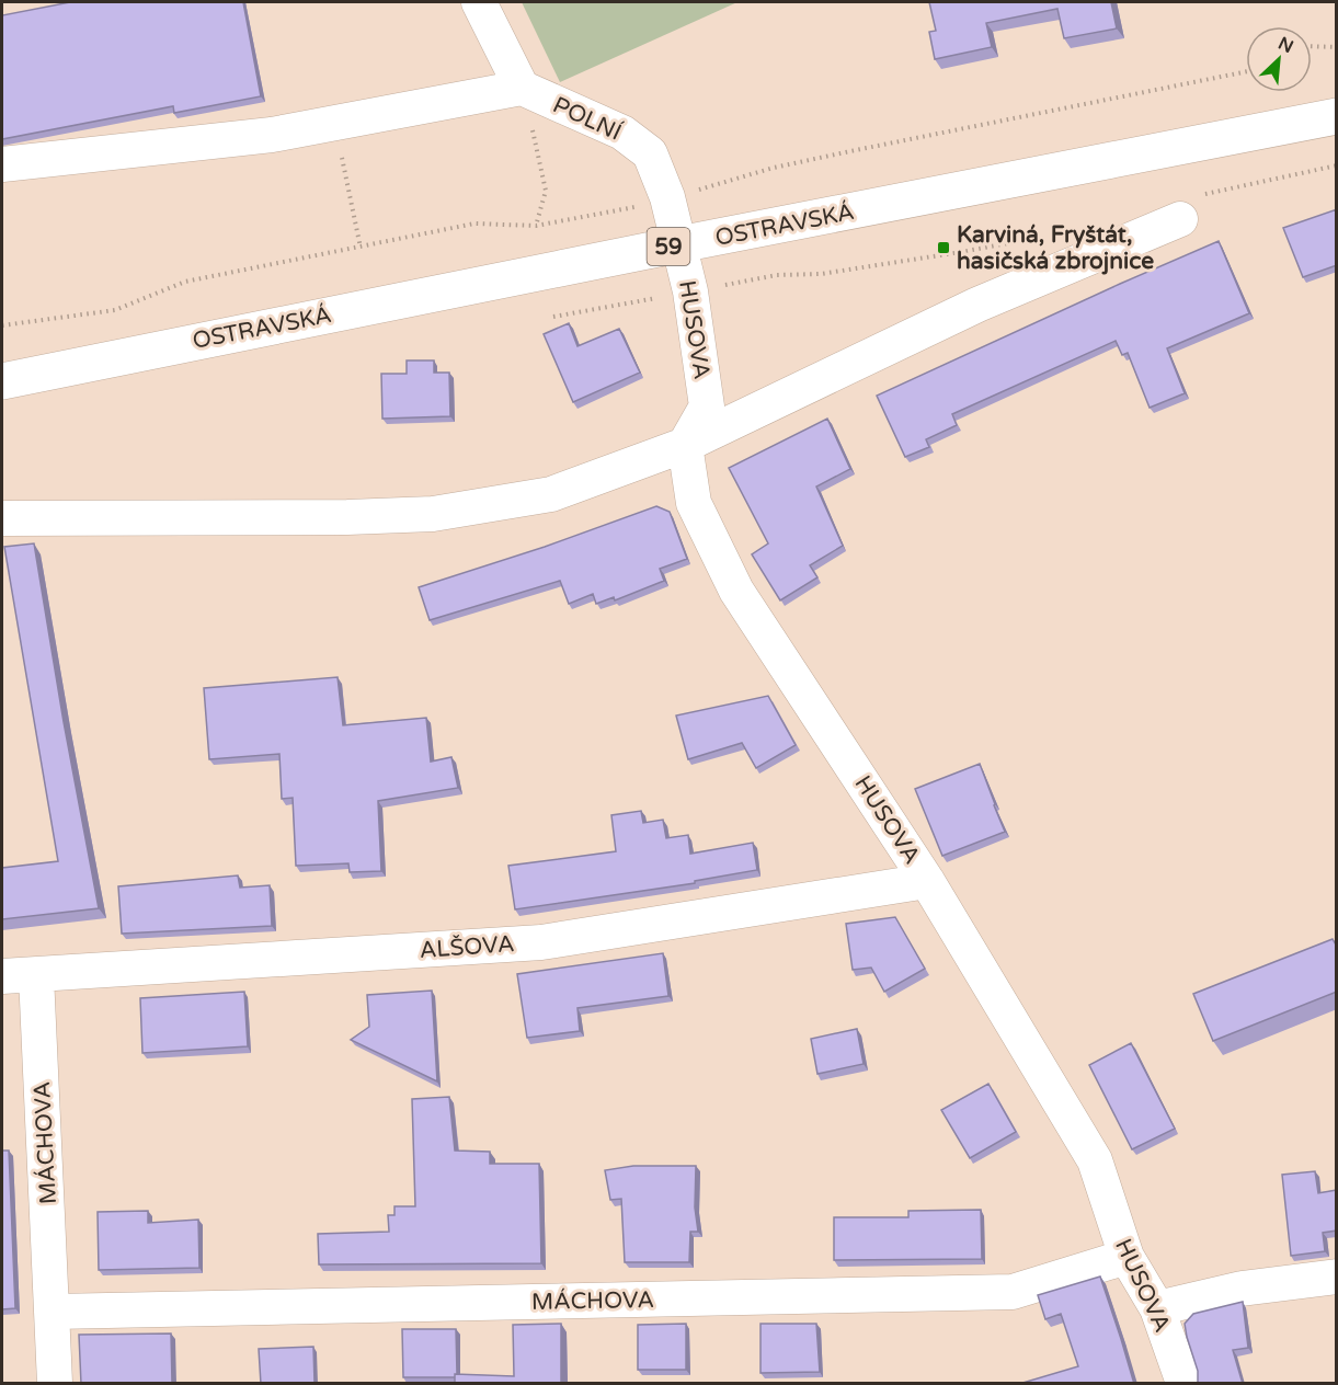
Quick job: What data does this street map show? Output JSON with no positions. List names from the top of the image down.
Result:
{
  "streets": {
    "main road": ["OSTRAVSKÁ", "59"],
    "street": [
      "POLNÍ",
      "HUSOVA",
      "ALŠOVA",
      "MÁCHOVA"
    ]
  },
  "crossings": [
    ["POLNÍ", "OSTRAVSKÁ"],
    ["POLNÍ", "HUSOVA"],
    ["OSTRAVSKÁ", "HUSOVA"],
    ["HUSOVA", "ALŠOVA"],
    ["HUSOVA", "MÁCHOVA"],
    ["ALŠOVA", "MÁCHOVA"]
  ],
  "places": {
    "transit": ["Karviná, Fryštát, hasičská zbrojnice"]
  },
  "north": "top right"
}
